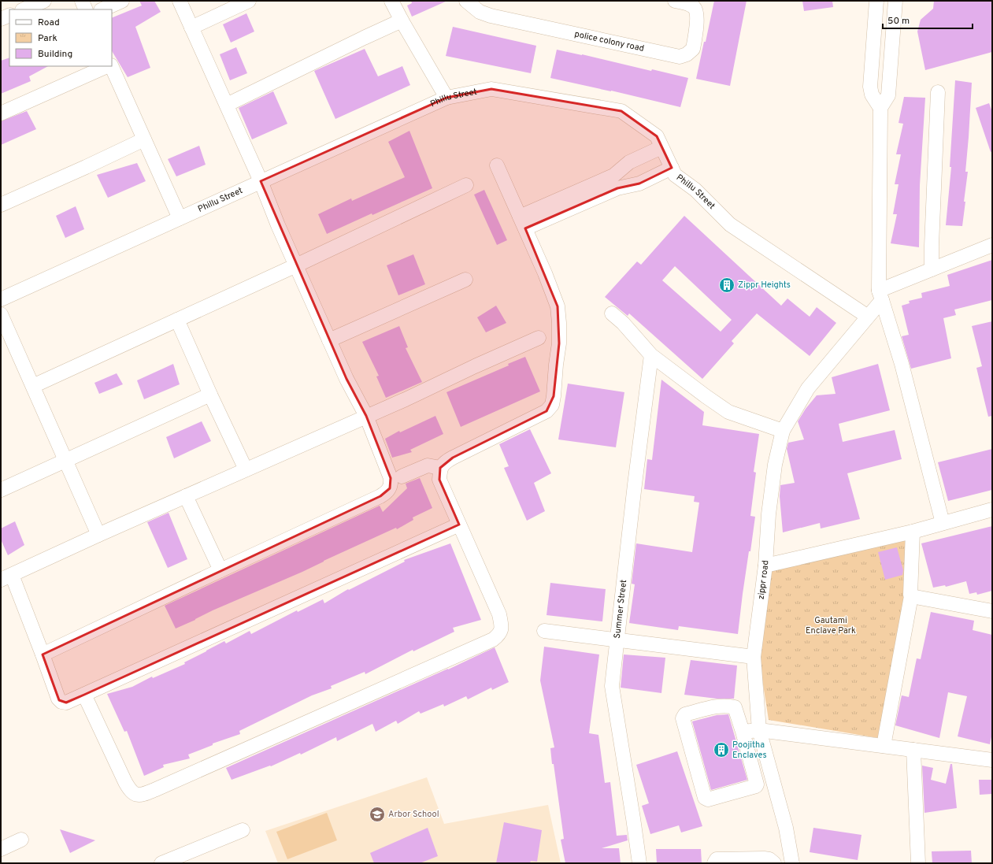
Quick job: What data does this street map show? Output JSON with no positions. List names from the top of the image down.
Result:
{
  "streets": {
    "street": [
      "police colony road",
      "Phillu Street",
      "zippr road",
      "Summer Street"
    ]
  },
  "crossings": [
    ["Phillu Street", "zippr road"]
  ],
  "parks": ["Gautami Enclave Park"],
  "places": {
    "building": ["Zippr Heights", "Poojitha Enclaves"],
    "school or university": ["Arbor School"]
  },
  "legend": ["Road", "Park", "Building"],
  "scale_bar": "50 m"
}
